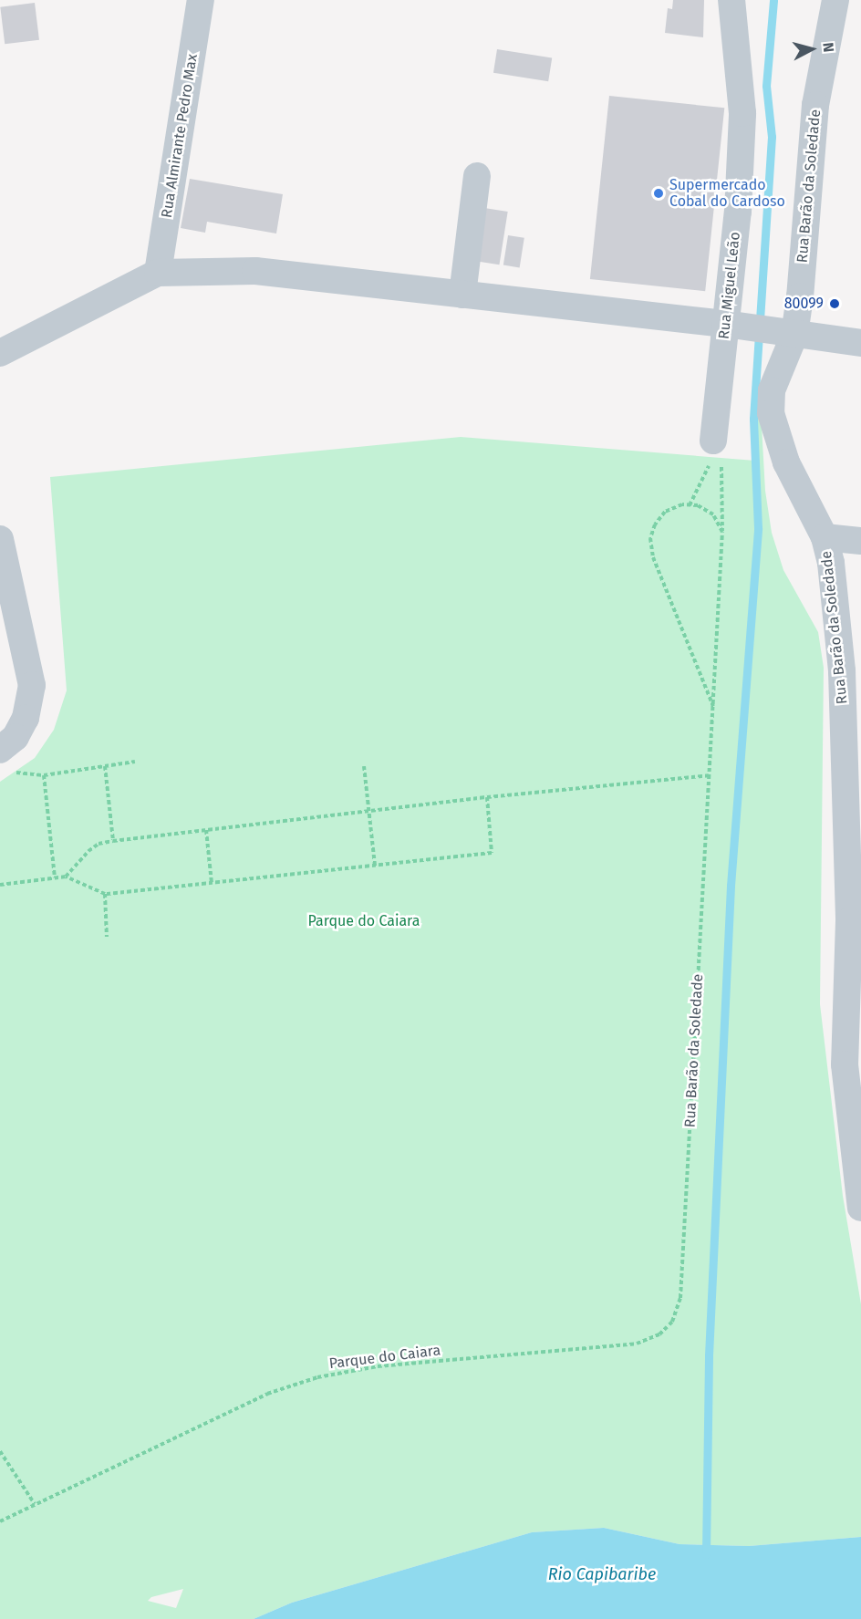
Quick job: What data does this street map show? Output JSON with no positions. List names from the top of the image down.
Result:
{
  "streets": {
    "street": ["Rua Almirante Pedro Max", "Rua Barão da Soledade", "Rua Miguel Leão"],
    "path": ["Parque do Caiara"]
  },
  "crossings": [
    ["Rua Barão da Soledade", "Rua Miguel Leão"],
    ["Rua Barão da Soledade", "Parque do Caiara"]
  ],
  "water": ["Rio Capibaribe"],
  "parks": ["Parque do Caiara"],
  "places": ["Supermercado Cobal do Cardoso", "80099"],
  "north": "right"
}
